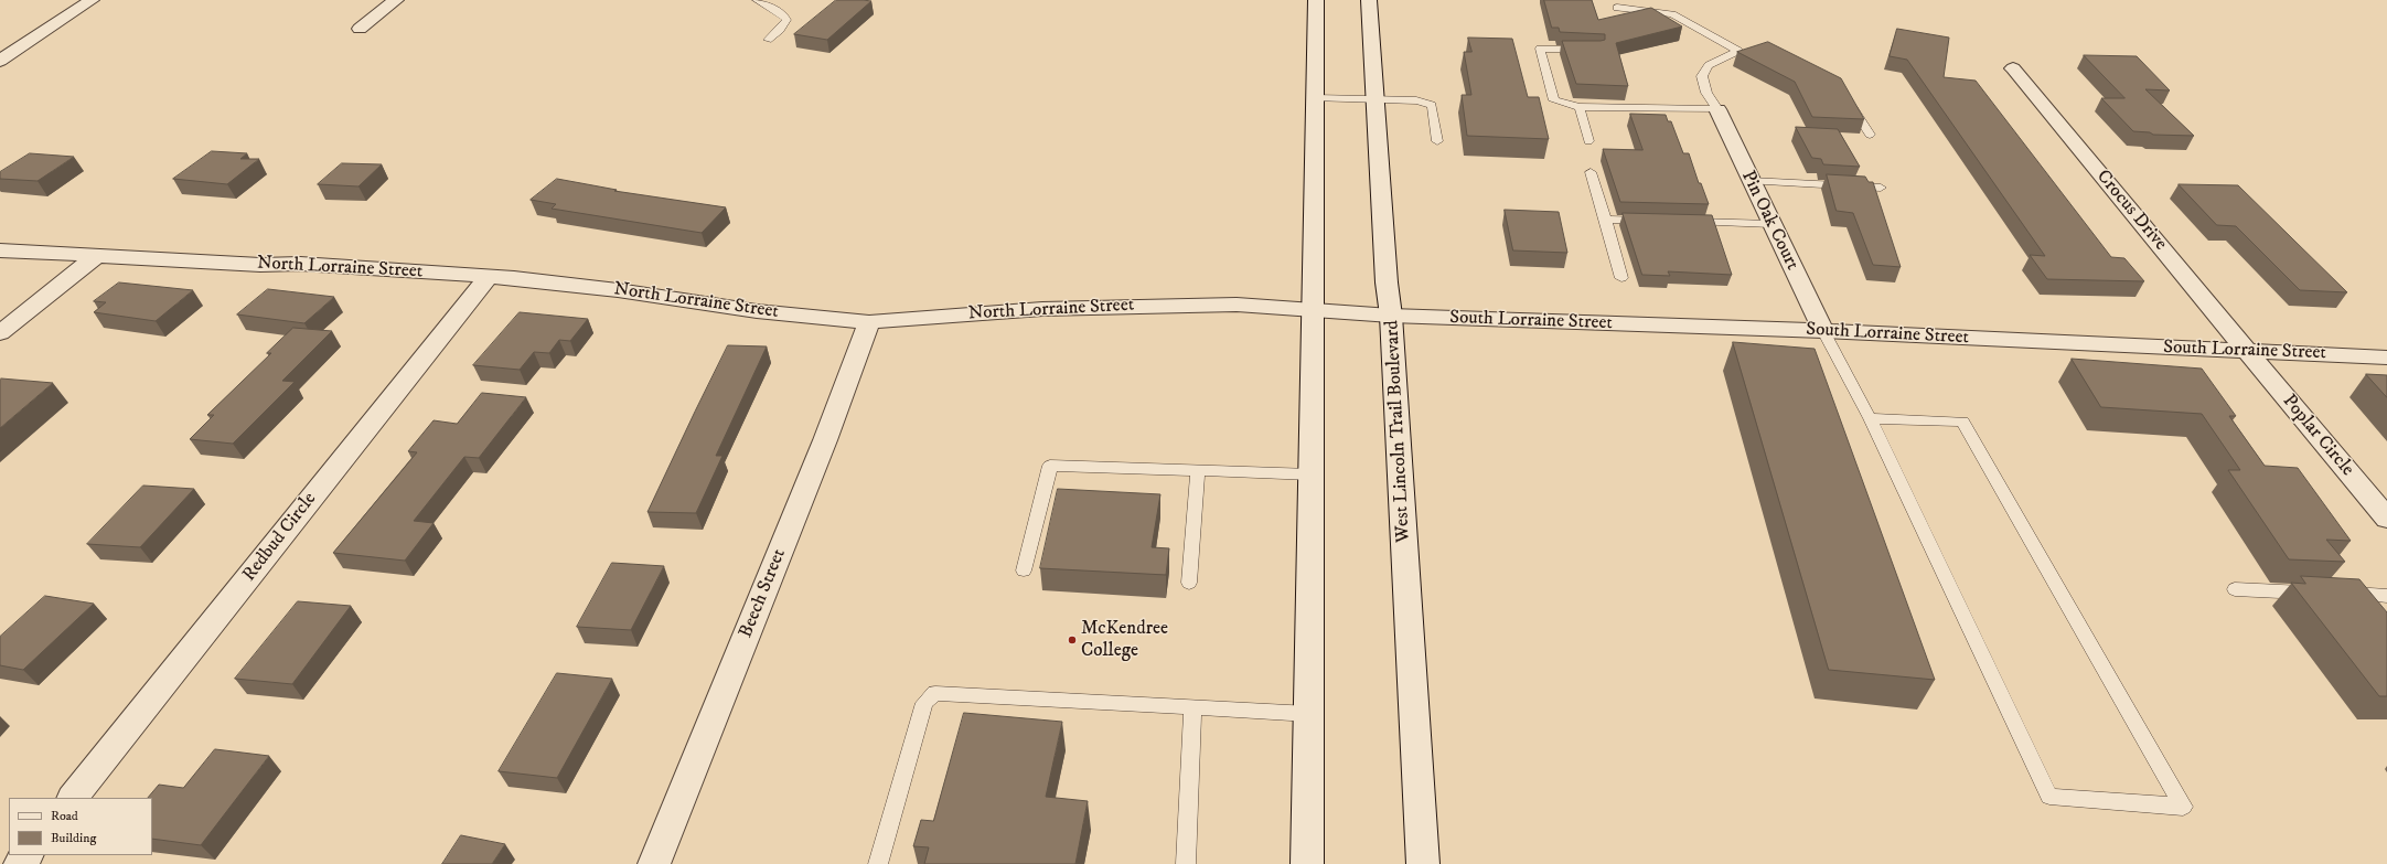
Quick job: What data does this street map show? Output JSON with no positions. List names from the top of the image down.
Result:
{
  "streets": {
    "street": [
      "Crocus Drive",
      "Pin Oak Court",
      "North Lorraine Street",
      "South Lorraine Street",
      "West Lincoln Trail Boulevard",
      "Poplar Circle",
      "Redbud Circle",
      "Beech Street"
    ]
  },
  "crossings": [
    ["Crocus Drive", "South Lorraine Street"],
    ["Crocus Drive", "Poplar Circle"],
    ["Pin Oak Court", "South Lorraine Street"],
    ["North Lorraine Street", "South Lorraine Street"],
    ["North Lorraine Street", "West Lincoln Trail Boulevard"],
    ["North Lorraine Street", "Redbud Circle"],
    ["North Lorraine Street", "Beech Street"],
    ["South Lorraine Street", "West Lincoln Trail Boulevard"],
    ["South Lorraine Street", "Poplar Circle"]
  ],
  "places": ["McKendree College"],
  "legend": ["Road", "Building"]
}
